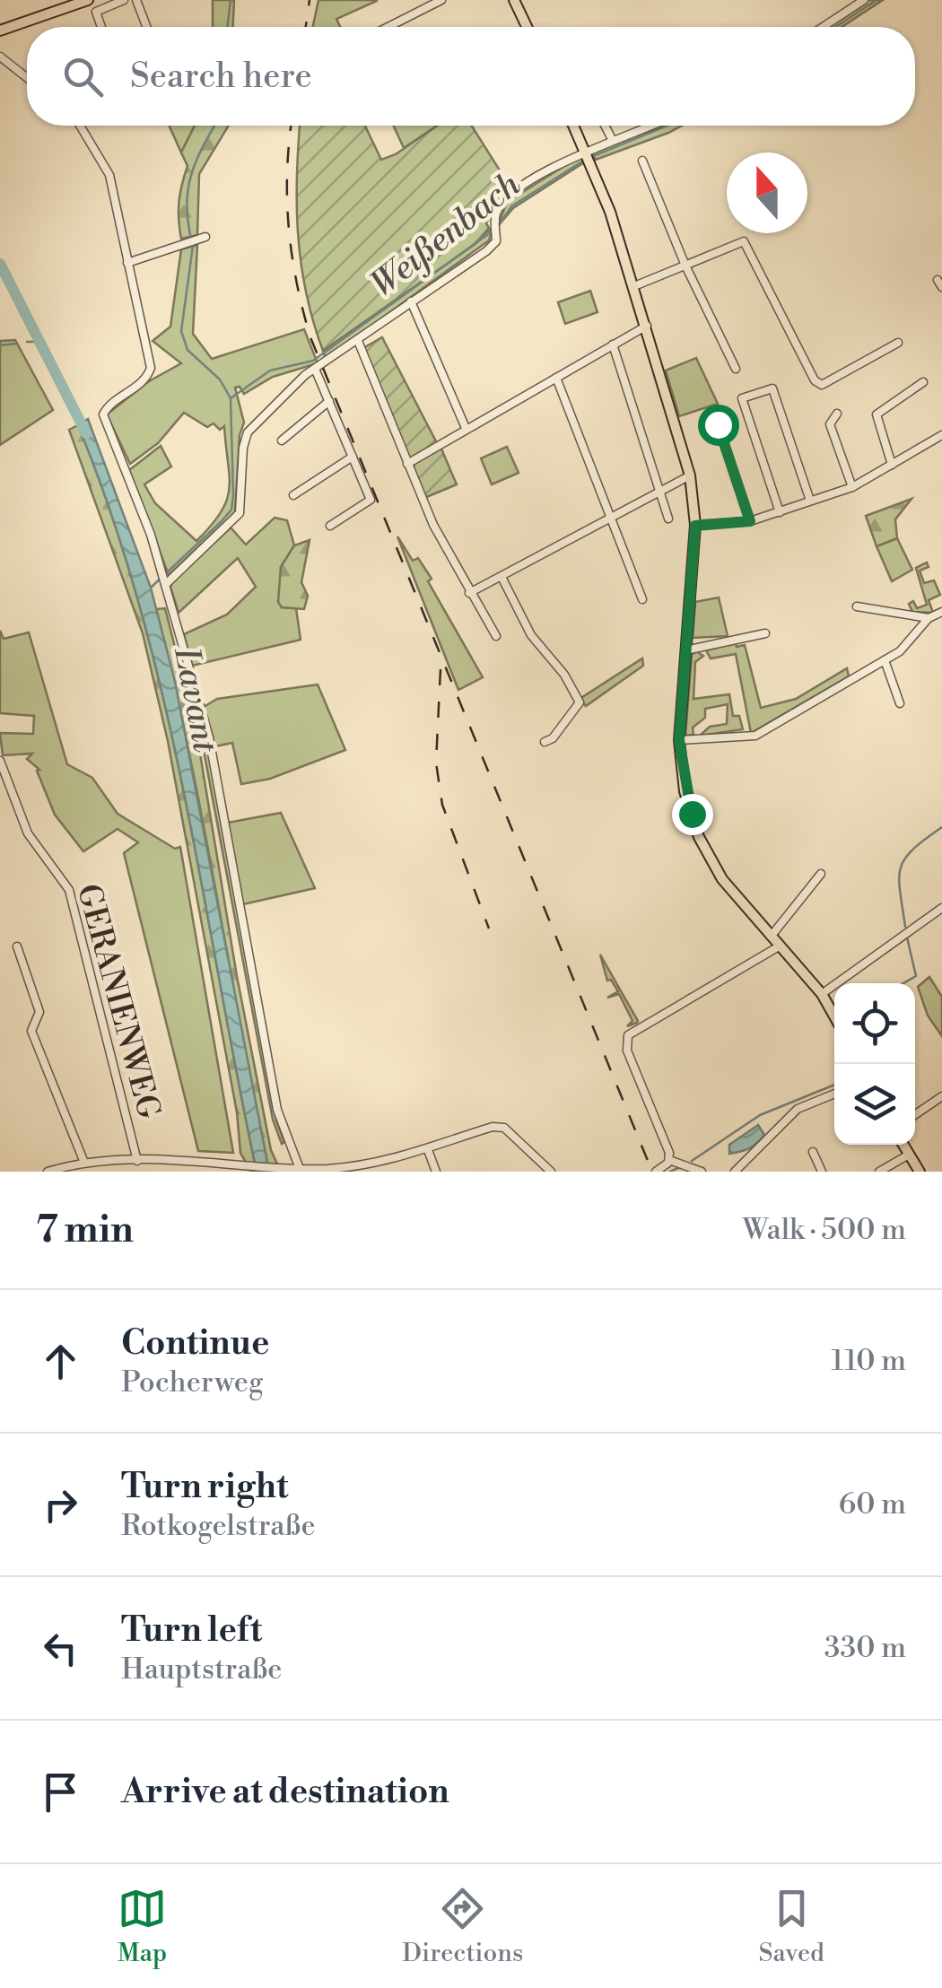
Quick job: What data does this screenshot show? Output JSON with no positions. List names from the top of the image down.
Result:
{
  "streets": {
    "street": ["GERANIENWEG"]
  },
  "water": ["Weißenbach", "Lavant"],
  "north": "top",
  "page": {
    "search": "Search here",
    "heading": ["7 min", "Walk · 500 m"],
    "list": [
      ["Continue", "Pocherweg", "110 m"],
      ["Turn right", "Rotkogelstraße", "60 m"],
      ["Turn left", "Hauptstraße", "330 m"],
      "Arrive at destination"
    ],
    "nav": ["Map", "Directions", "Saved"]
  }
}
